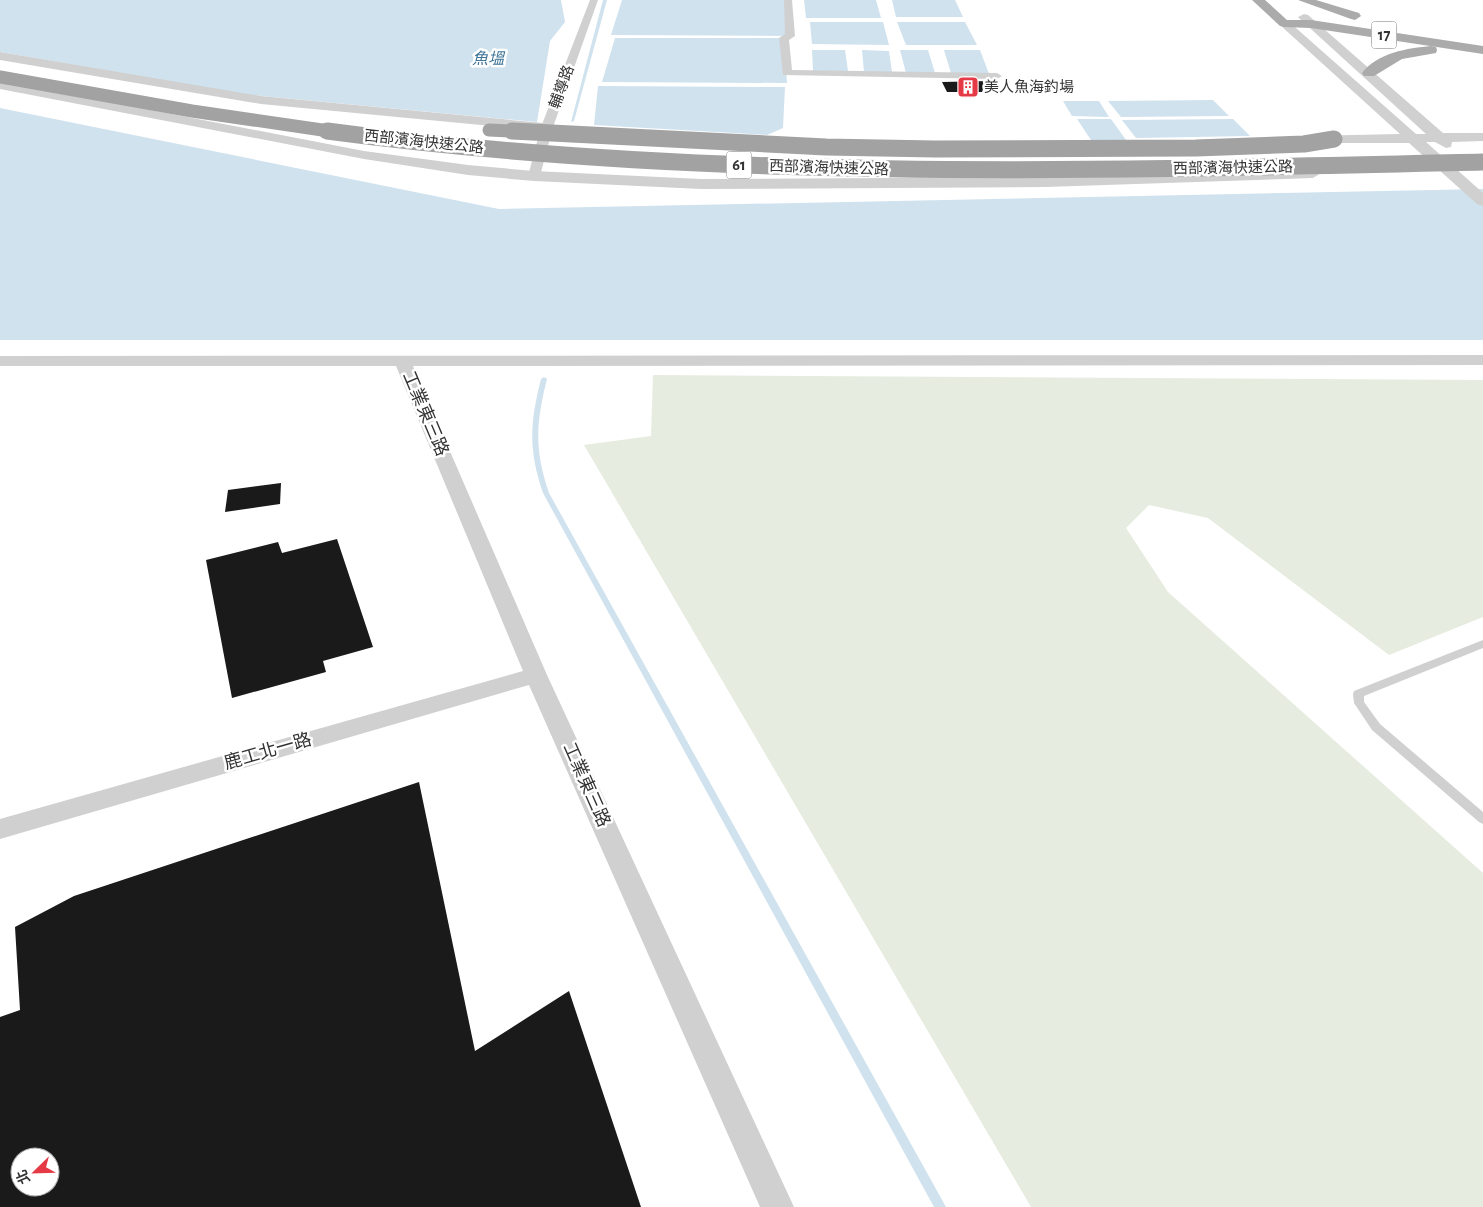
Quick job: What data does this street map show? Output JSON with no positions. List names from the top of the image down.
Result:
{
  "streets": {
    "highway": ["西部濱海快速公路", "61"],
    "main road": ["17"],
    "street": ["輔導路", "工業東三路", "鹿工北一路"]
  },
  "crossings": [
    ["工業東三路", "鹿工北一路"]
  ],
  "water": ["魚塭"],
  "places": {
    "building": ["美人魚海釣場"]
  },
  "north": "bottom left"
}
